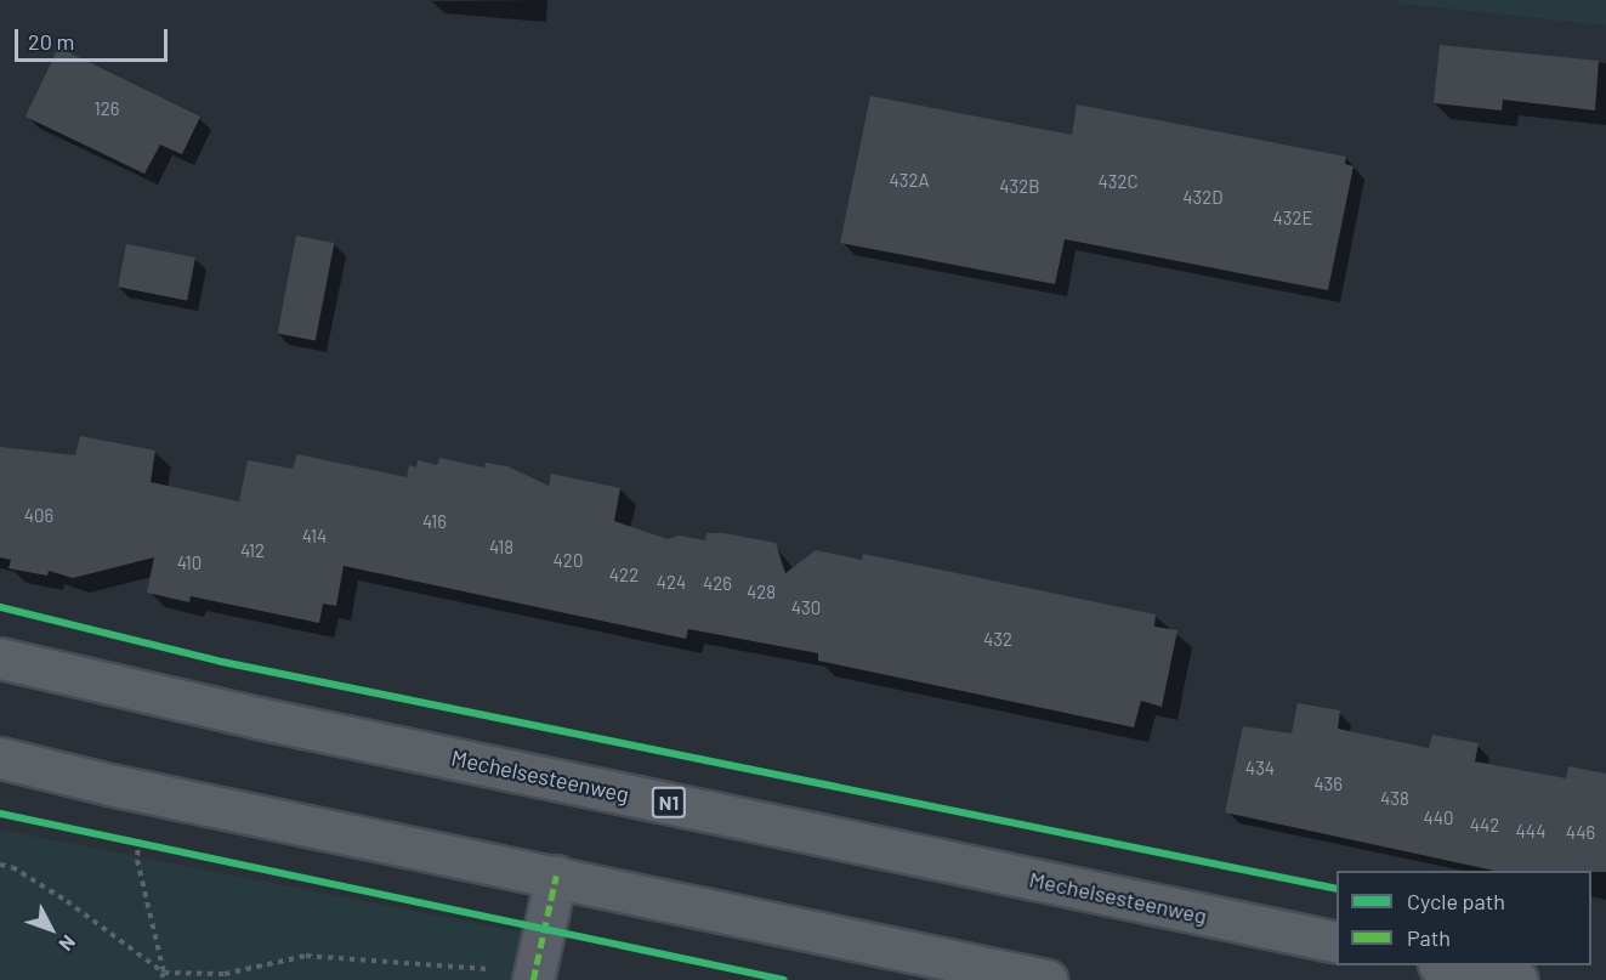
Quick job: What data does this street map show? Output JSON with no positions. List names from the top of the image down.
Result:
{
  "streets": {
    "main road": ["Mechelsesteenweg", "N1"]
  },
  "house_numbers": [
    "126",
    "432A",
    "432C",
    "432B",
    "432D",
    "432E",
    "406",
    "416",
    "414",
    "418",
    "412",
    "420",
    "410",
    "422",
    "424",
    "426",
    "428",
    "430",
    "432",
    "434",
    "436",
    "438",
    "440",
    "442",
    "444",
    "446"
  ],
  "legend": ["Cycle path", "Path"],
  "scale_bar": "20 m",
  "north": "bottom right"
}
